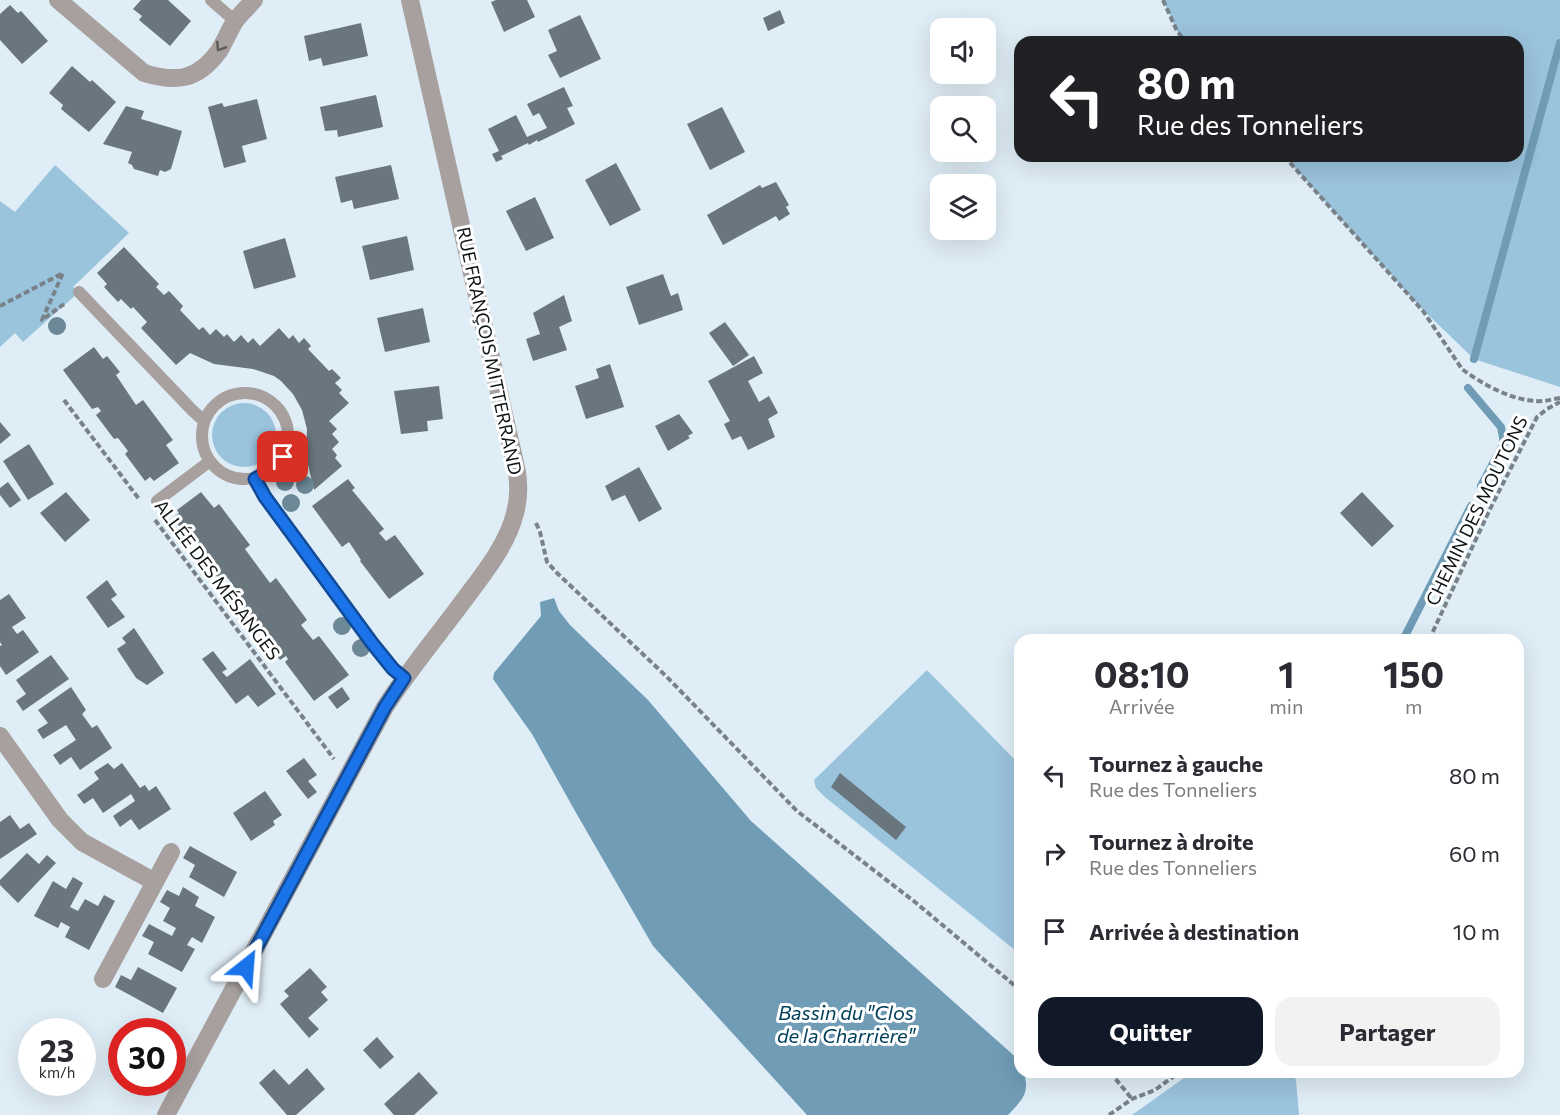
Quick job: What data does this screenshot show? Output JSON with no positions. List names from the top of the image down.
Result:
{
  "streets": {
    "street": ["RUE FRANÇOIS MITTERRAND"],
    "path": ["CHEMIN DES MOUTONS", "ALLÉE DES MÉSANGES"]
  },
  "crossings": [
    ["RUE FRANÇOIS MITTERRAND", "ALLÉE DES MÉSANGES"]
  ],
  "water": ["Bassin du \"Clos de la Charrière\""],
  "page": {
    "turn": ["80 m", "Rue des Tonneliers"],
    "eta": [
      "08:10",
      "Arrivée",
      "1",
      "min",
      "150",
      "m"
    ],
    "list": [
      {
        "name": "Tournez à gauche",
        "note": "Rue des Tonneliers",
        "value": "80 m"
      },
      {
        "name": "Tournez à droite",
        "note": "Rue des Tonneliers",
        "value": "60 m"
      },
      {
        "name": "Arrivée à destination",
        "value": "10 m"
      }
    ],
    "buttons": ["Quitter", "Partager"],
    "speed": "23 km/h",
    "limit": "30"
  }
}
